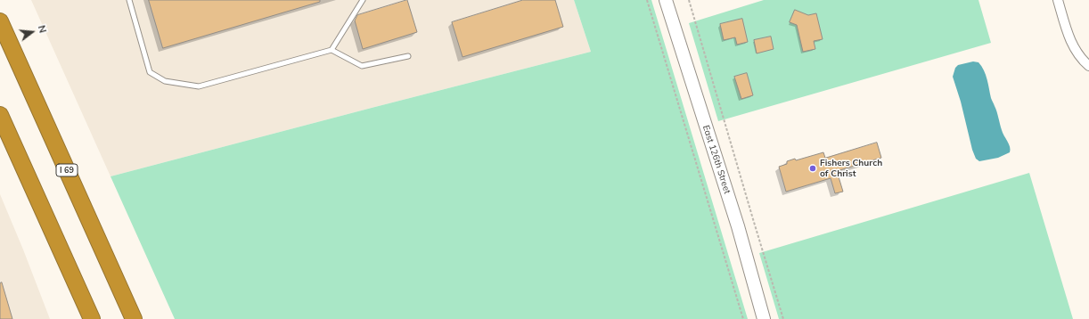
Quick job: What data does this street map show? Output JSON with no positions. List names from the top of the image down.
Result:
{
  "streets": {
    "highway": ["I 69"],
    "main road": ["East 126th Street"]
  },
  "places": ["Fishers Church of Christ"],
  "north": "right"
}
